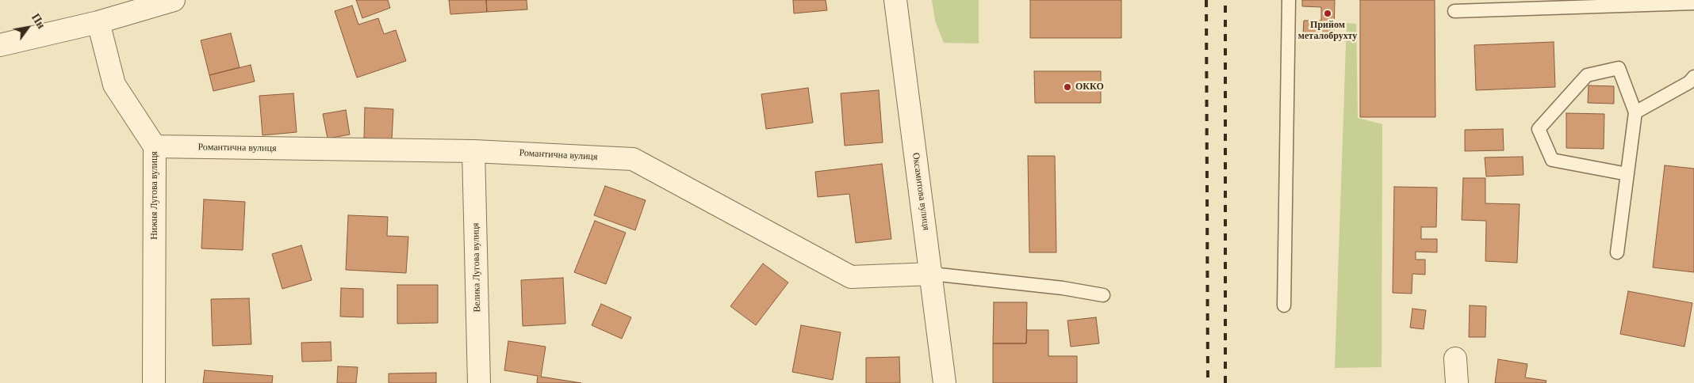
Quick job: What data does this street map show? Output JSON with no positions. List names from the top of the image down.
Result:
{
  "streets": {
    "street": [
      "Романтична вулиця",
      "Оксамитова вулиця",
      "Нижня Лугова вулиця",
      "Велика Лугова вулиця"
    ]
  },
  "crossings": [
    ["Романтична вулиця", "Оксамитова вулиця"],
    ["Романтична вулиця", "Нижня Лугова вулиця"],
    ["Романтична вулиця", "Велика Лугова вулиця"]
  ],
  "places": ["Прийом металобрухту", "ОККО"],
  "north": "top right"
}
